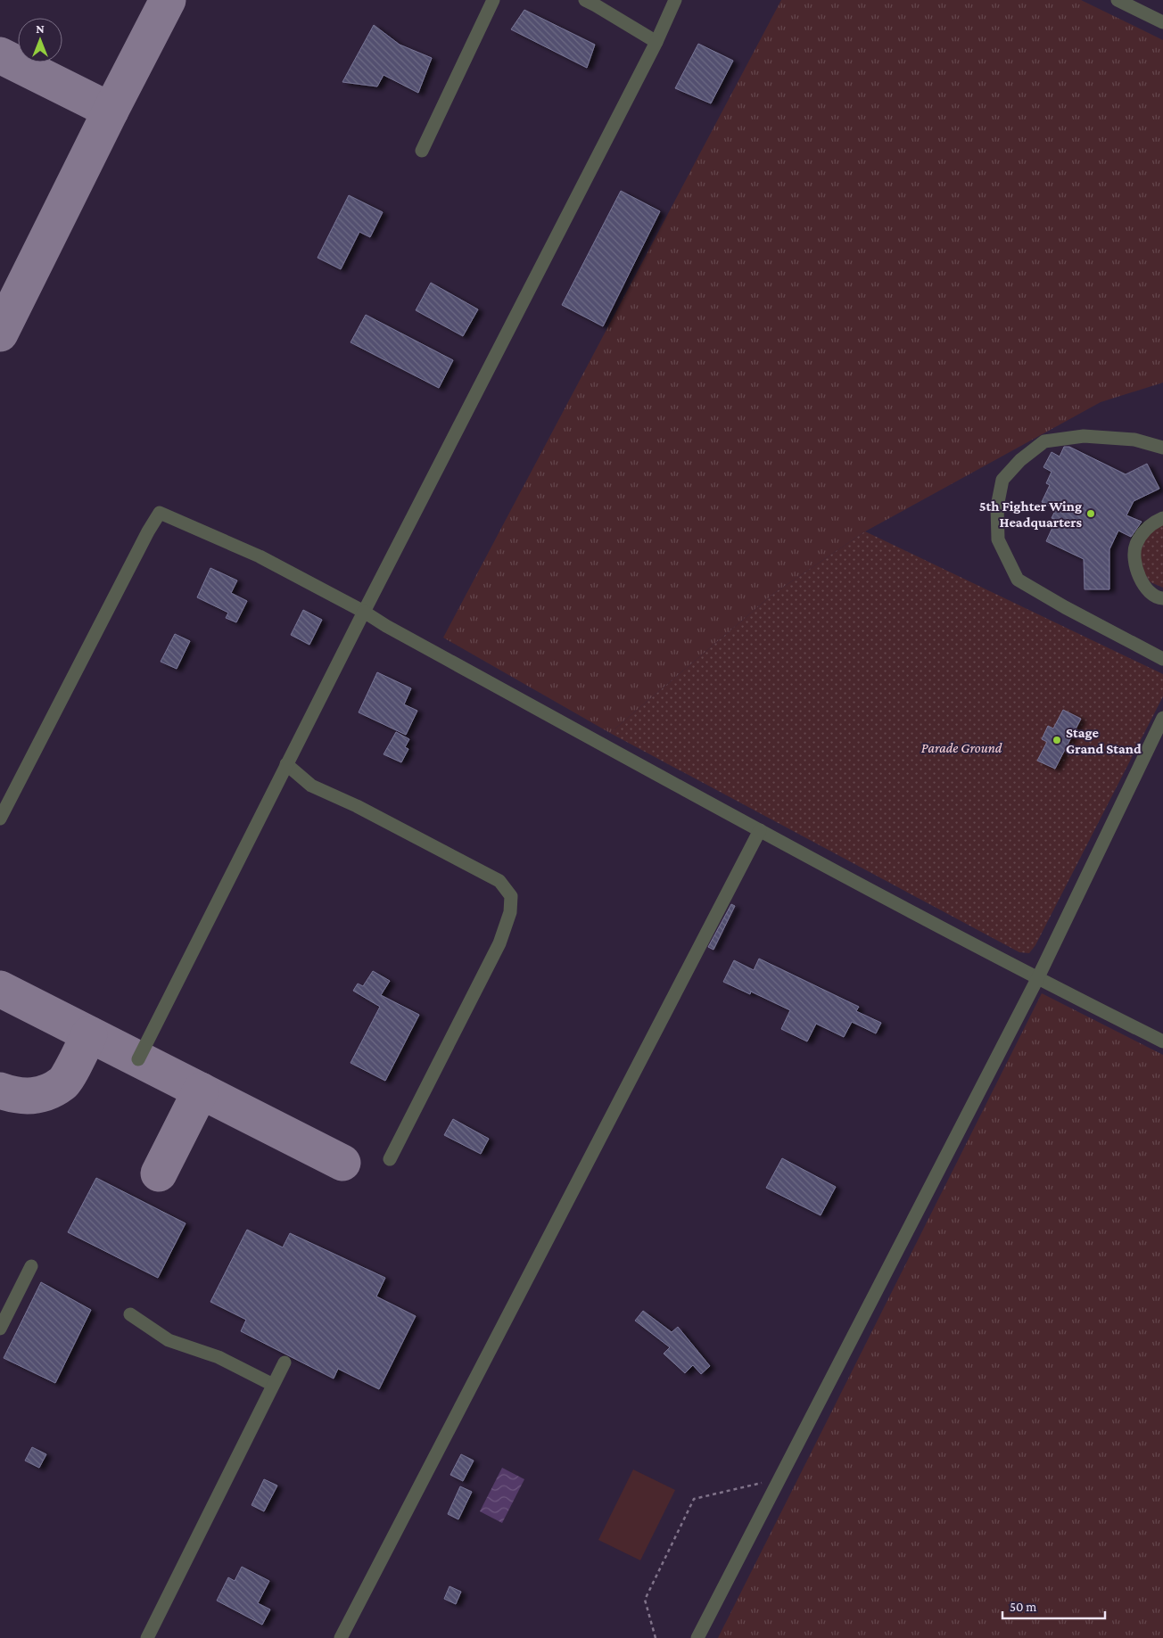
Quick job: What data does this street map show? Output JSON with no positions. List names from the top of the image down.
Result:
{
  "parks": ["Parade Ground"],
  "places": ["5th Fighter Wing Headquarters", "Stage Grand Stand"],
  "scale_bar": "50 m",
  "north": "top"
}
